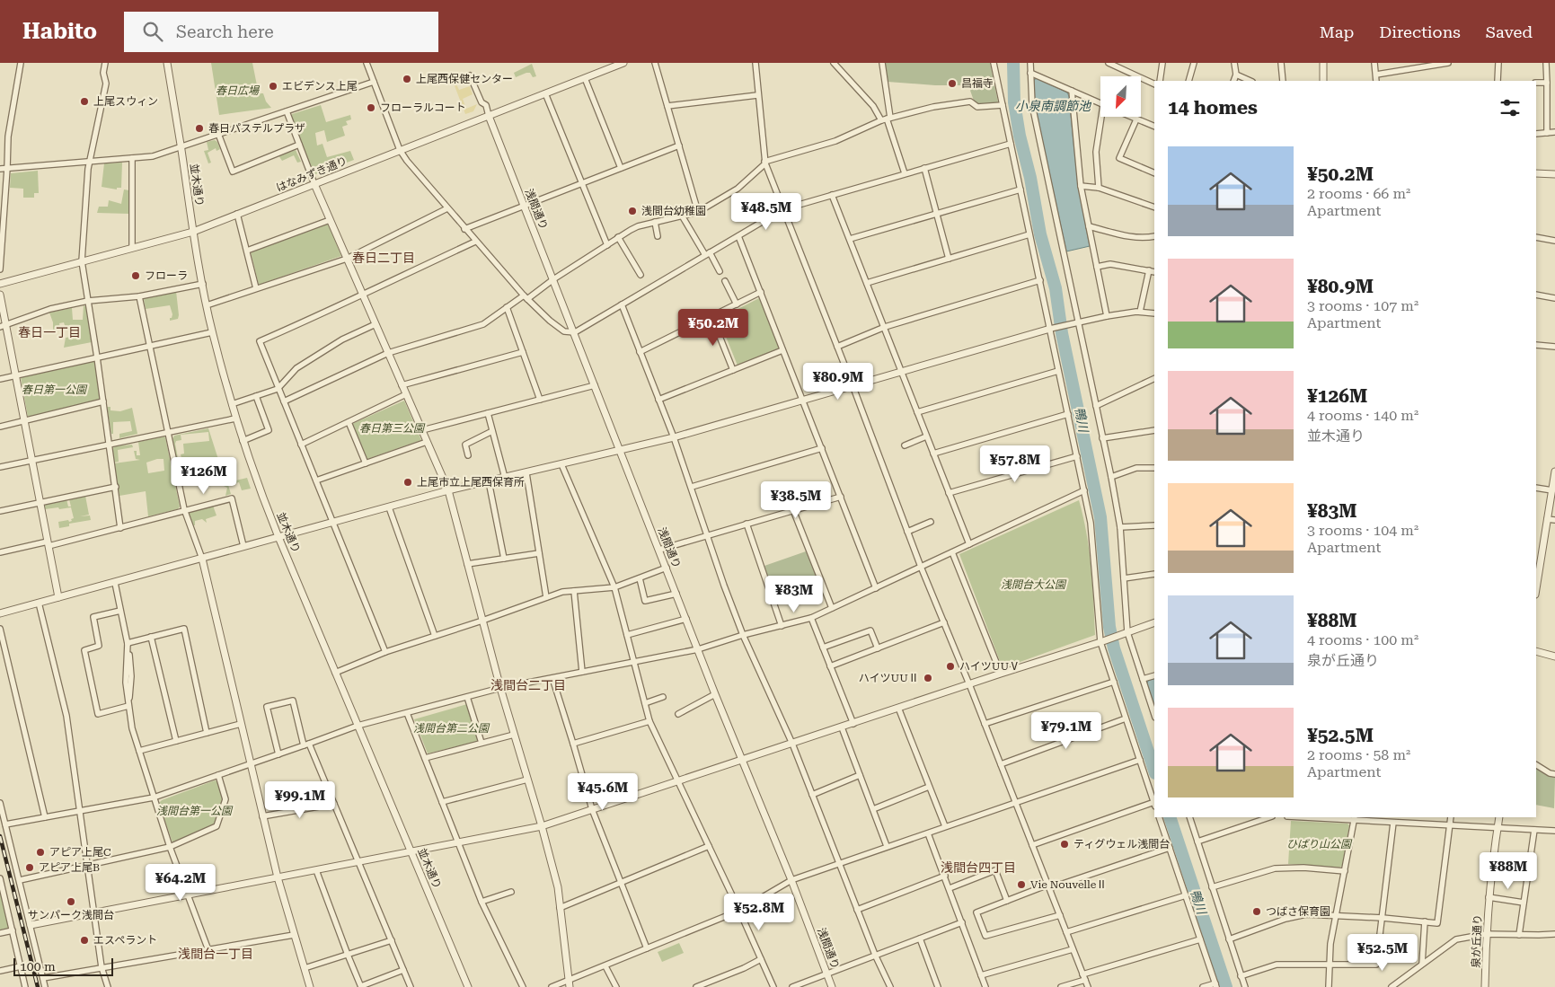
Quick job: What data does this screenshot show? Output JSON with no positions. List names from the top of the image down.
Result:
{
  "streets": {
    "street": [
      "はなみずき通り",
      "並木通り",
      "浅間通り",
      "泉が丘通り"
    ]
  },
  "crossings": [
    ["はなみずき通り", "並木通り"],
    ["はなみずき通り", "浅間通り"]
  ],
  "districts": [
    "春日二丁目",
    "春日一丁目",
    "浅間台二丁目",
    "浅間台四丁目",
    "浅間台一丁目"
  ],
  "water": ["小泉南調節池", "鴨川"],
  "parks": [
    "春日広場",
    "春日第一公園",
    "春日第三公園",
    "浅間台大公園",
    "浅間台第二公園",
    "浅間台第一公園",
    "ひばり山公園"
  ],
  "places": [
    "上尾西保健センター",
    "昌福寺",
    "エビデンス上尾",
    "上尾スウィン",
    "フローラルコート",
    "春日パステルプラザ",
    "浅間台幼稚園",
    "フローラ",
    "上尾市立上尾西保育所",
    "ハイツUUⅤ",
    "ハイツUUⅡ",
    "ティグウェル浅間台",
    "アピア上尾C",
    "アピア上尾B",
    "Vie NouvelleⅡ",
    "サンパーク浅間台",
    "つばさ保育園",
    "エスペラント"
  ],
  "scale_bar": "100 m",
  "north": "bottom left",
  "page": {
    "header": "Habito",
    "search": "Search here",
    "nav": ["Map", "Directions", "Saved"],
    "heading": "14 homes",
    "list": [
      {
        "name": "¥50.2M",
        "note": "2 rooms · 66 m² · Apartment"
      },
      {
        "name": "¥80.9M",
        "note": "3 rooms · 107 m² · Apartment"
      },
      {
        "name": "¥126M",
        "note": "4 rooms · 140 m² · 並木通り"
      },
      {
        "name": "¥83M",
        "note": "3 rooms · 104 m² · Apartment"
      },
      {
        "name": "¥88M",
        "note": "4 rooms · 100 m² · 泉が丘通り"
      },
      {
        "name": "¥52.5M",
        "note": "2 rooms · 58 m² · Apartment"
      }
    ],
    "price": [
      "¥48.5M",
      "¥50.2M",
      "¥80.9M",
      "¥57.8M",
      "¥126M",
      "¥38.5M",
      "¥83M",
      "¥79.1M",
      "¥45.6M",
      "¥99.1M",
      "¥88M",
      "¥64.2M",
      "¥52.8M",
      "¥52.5M"
    ],
    "scale": "100 m"
  }
}
